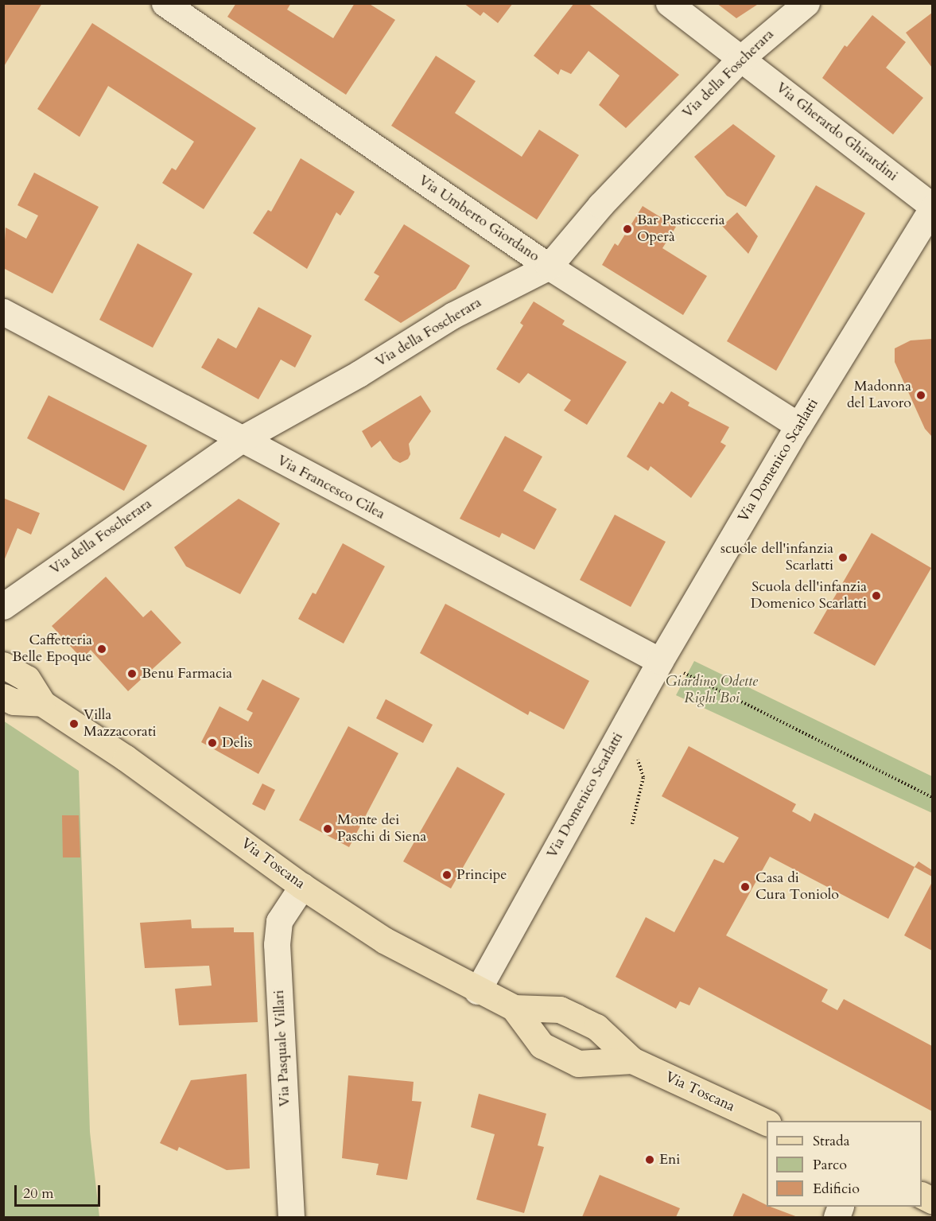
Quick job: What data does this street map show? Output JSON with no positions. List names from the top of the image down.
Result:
{
  "streets": {
    "main road": ["Via Toscana"],
    "street": [
      "Via della Foscherara",
      "Via Gherardo Ghirardini",
      "Via Umberto Giordano",
      "Via Domenico Scarlatti",
      "Via Francesco Cilea",
      "Via Pasquale Villari"
    ]
  },
  "crossings": [
    ["Via della Foscherara", "Via Gherardo Ghirardini"],
    ["Via della Foscherara", "Via Umberto Giordano"],
    ["Via della Foscherara", "Via Francesco Cilea"],
    ["Via Gherardo Ghirardini", "Via Domenico Scarlatti"],
    ["Via Umberto Giordano", "Via Domenico Scarlatti"],
    ["Via Domenico Scarlatti", "Via Francesco Cilea"],
    ["Via Domenico Scarlatti", "Via Toscana"],
    ["Via Toscana", "Via Pasquale Villari"]
  ],
  "parks": ["Giardino Odette Righi Boi"],
  "places": [
    "Bar Pasticceria Operà",
    "Madonna del Lavoro",
    "scuole dell'infanzia Scarlatti",
    "Scuola dell'infanzia Domenico Scarlatti",
    "Caffetteria Belle Epoque",
    "Benu Farmacia",
    "Villa Mazzacorati",
    "Delis",
    "Monte dei Paschi di Siena",
    "Principe",
    "Casa di Cura Toniolo",
    "Eni"
  ],
  "legend": ["Strada", "Parco", "Edificio"],
  "scale_bar": "20 m"
}
